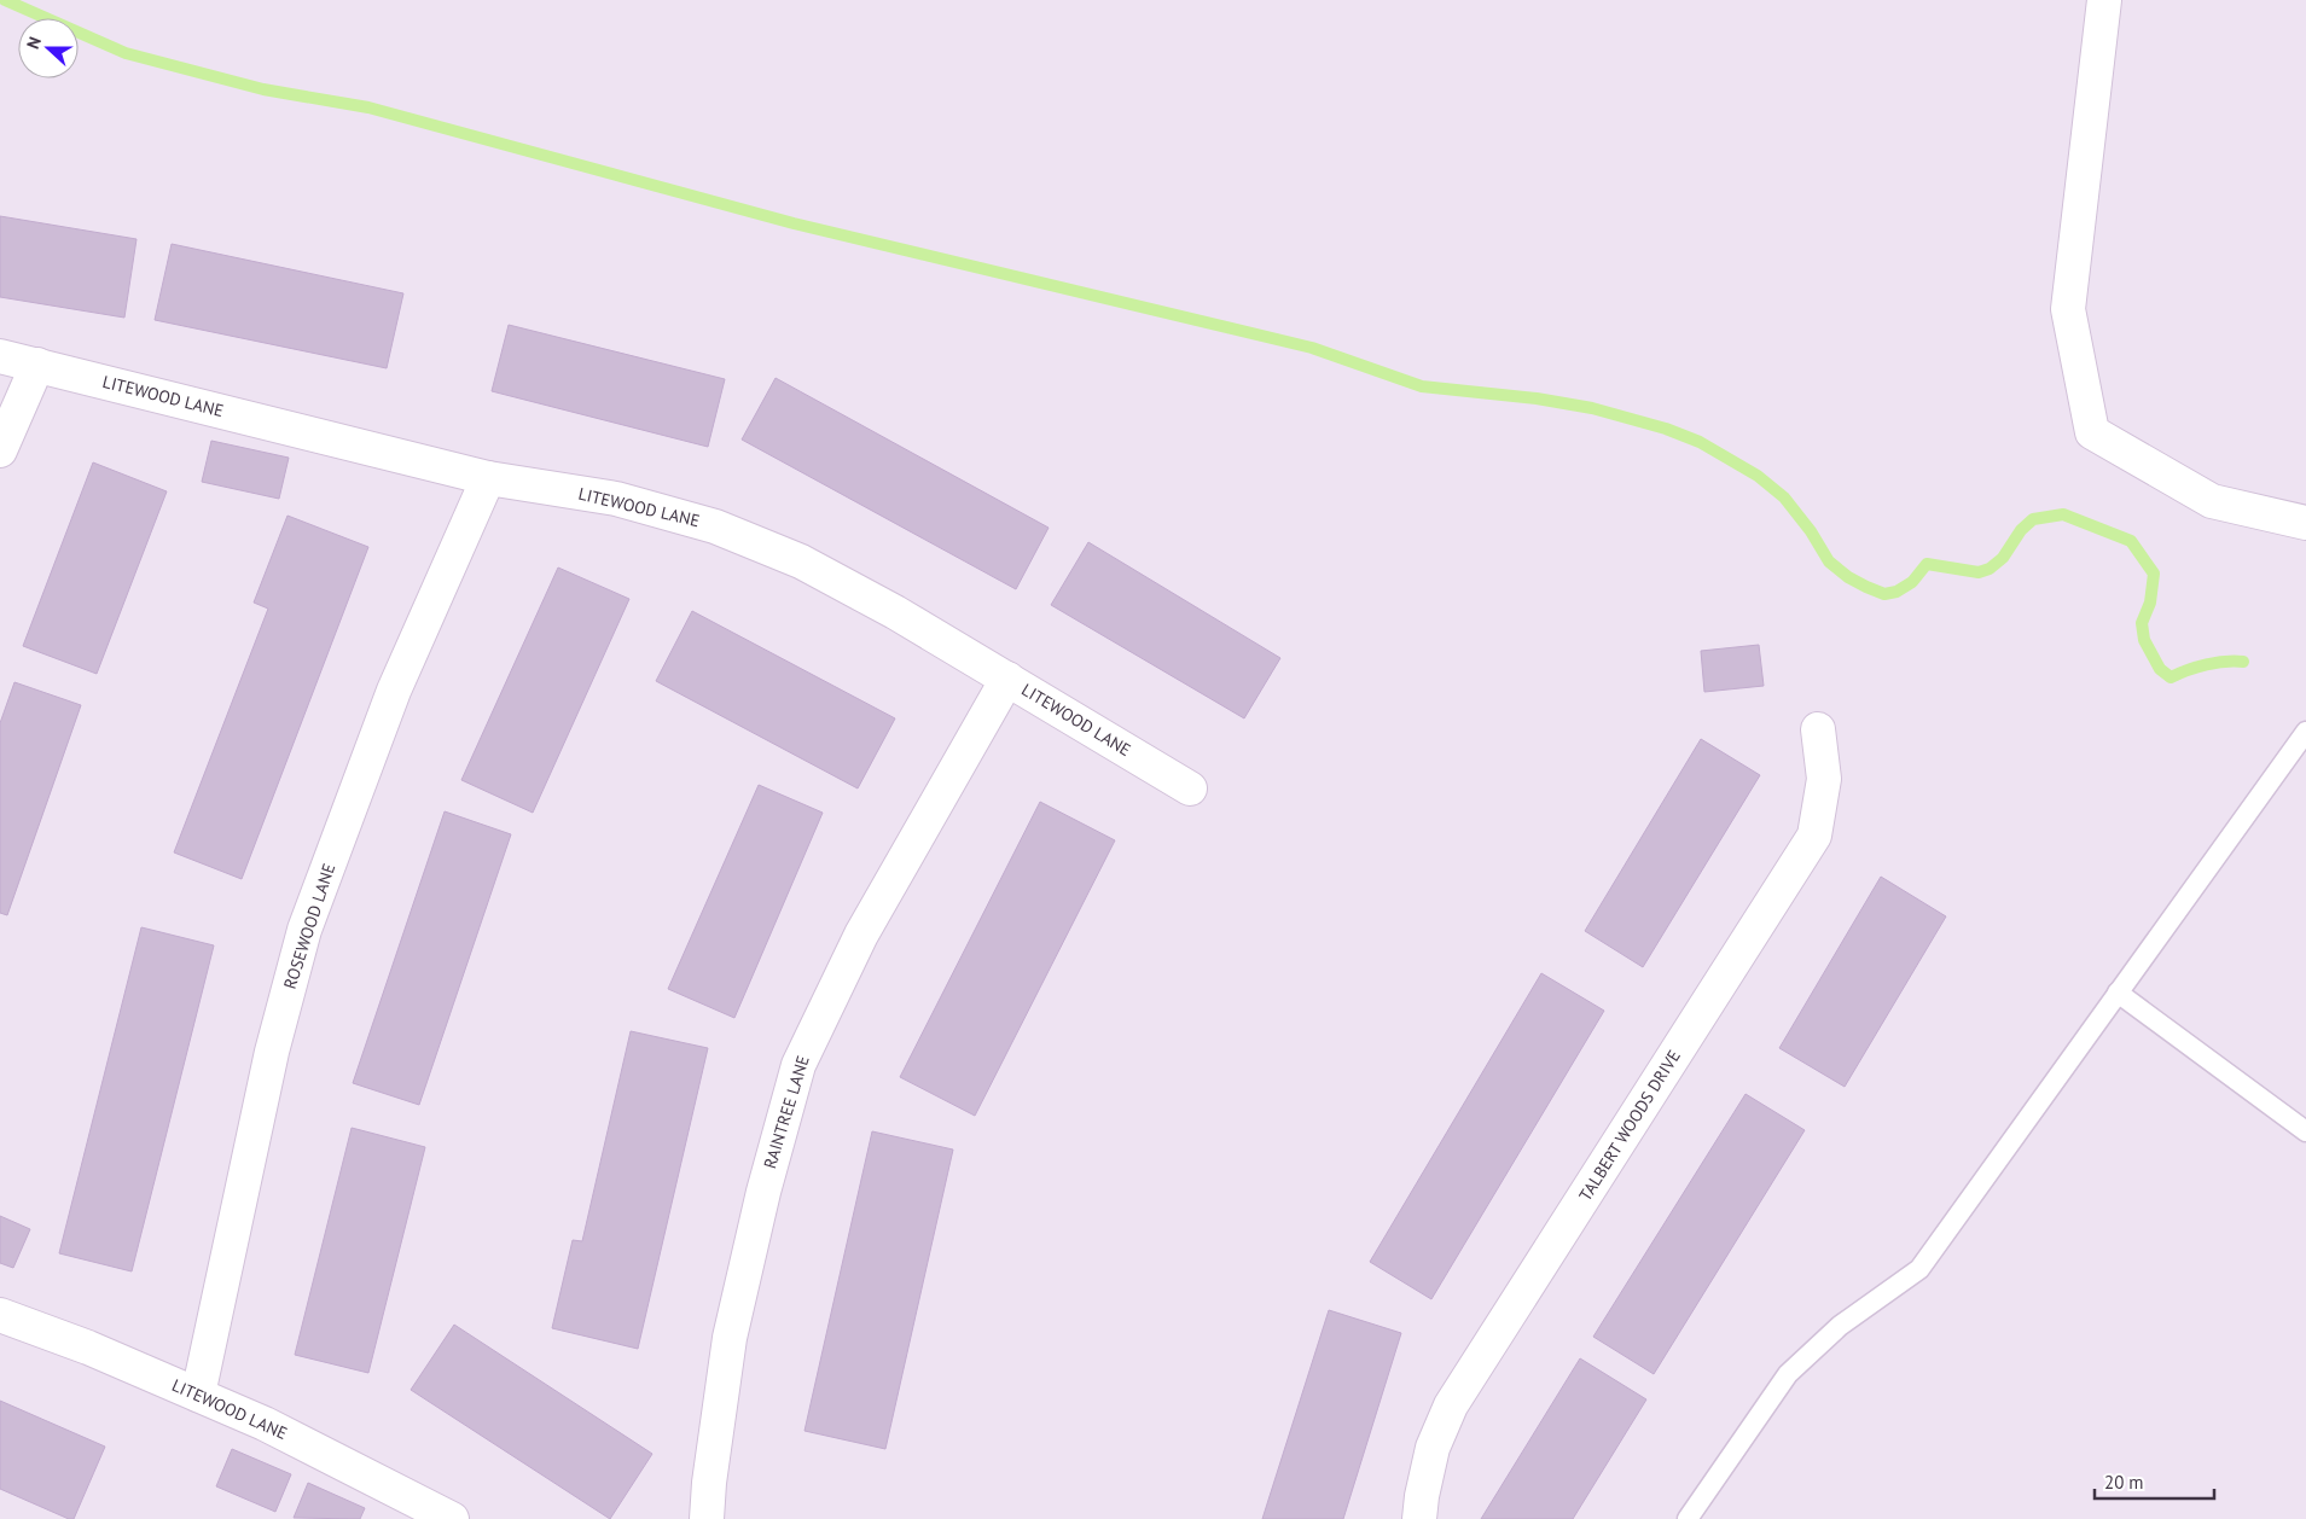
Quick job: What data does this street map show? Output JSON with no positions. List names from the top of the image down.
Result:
{
  "streets": {
    "street": [
      "LITEWOOD LANE",
      "ROSEWOOD LANE",
      "RAINTREE LANE",
      "TALBERT WOODS DRIVE"
    ]
  },
  "crossings": [
    ["LITEWOOD LANE", "ROSEWOOD LANE"],
    ["LITEWOOD LANE", "RAINTREE LANE"]
  ],
  "scale_bar": "20 m",
  "north": "left"
}
